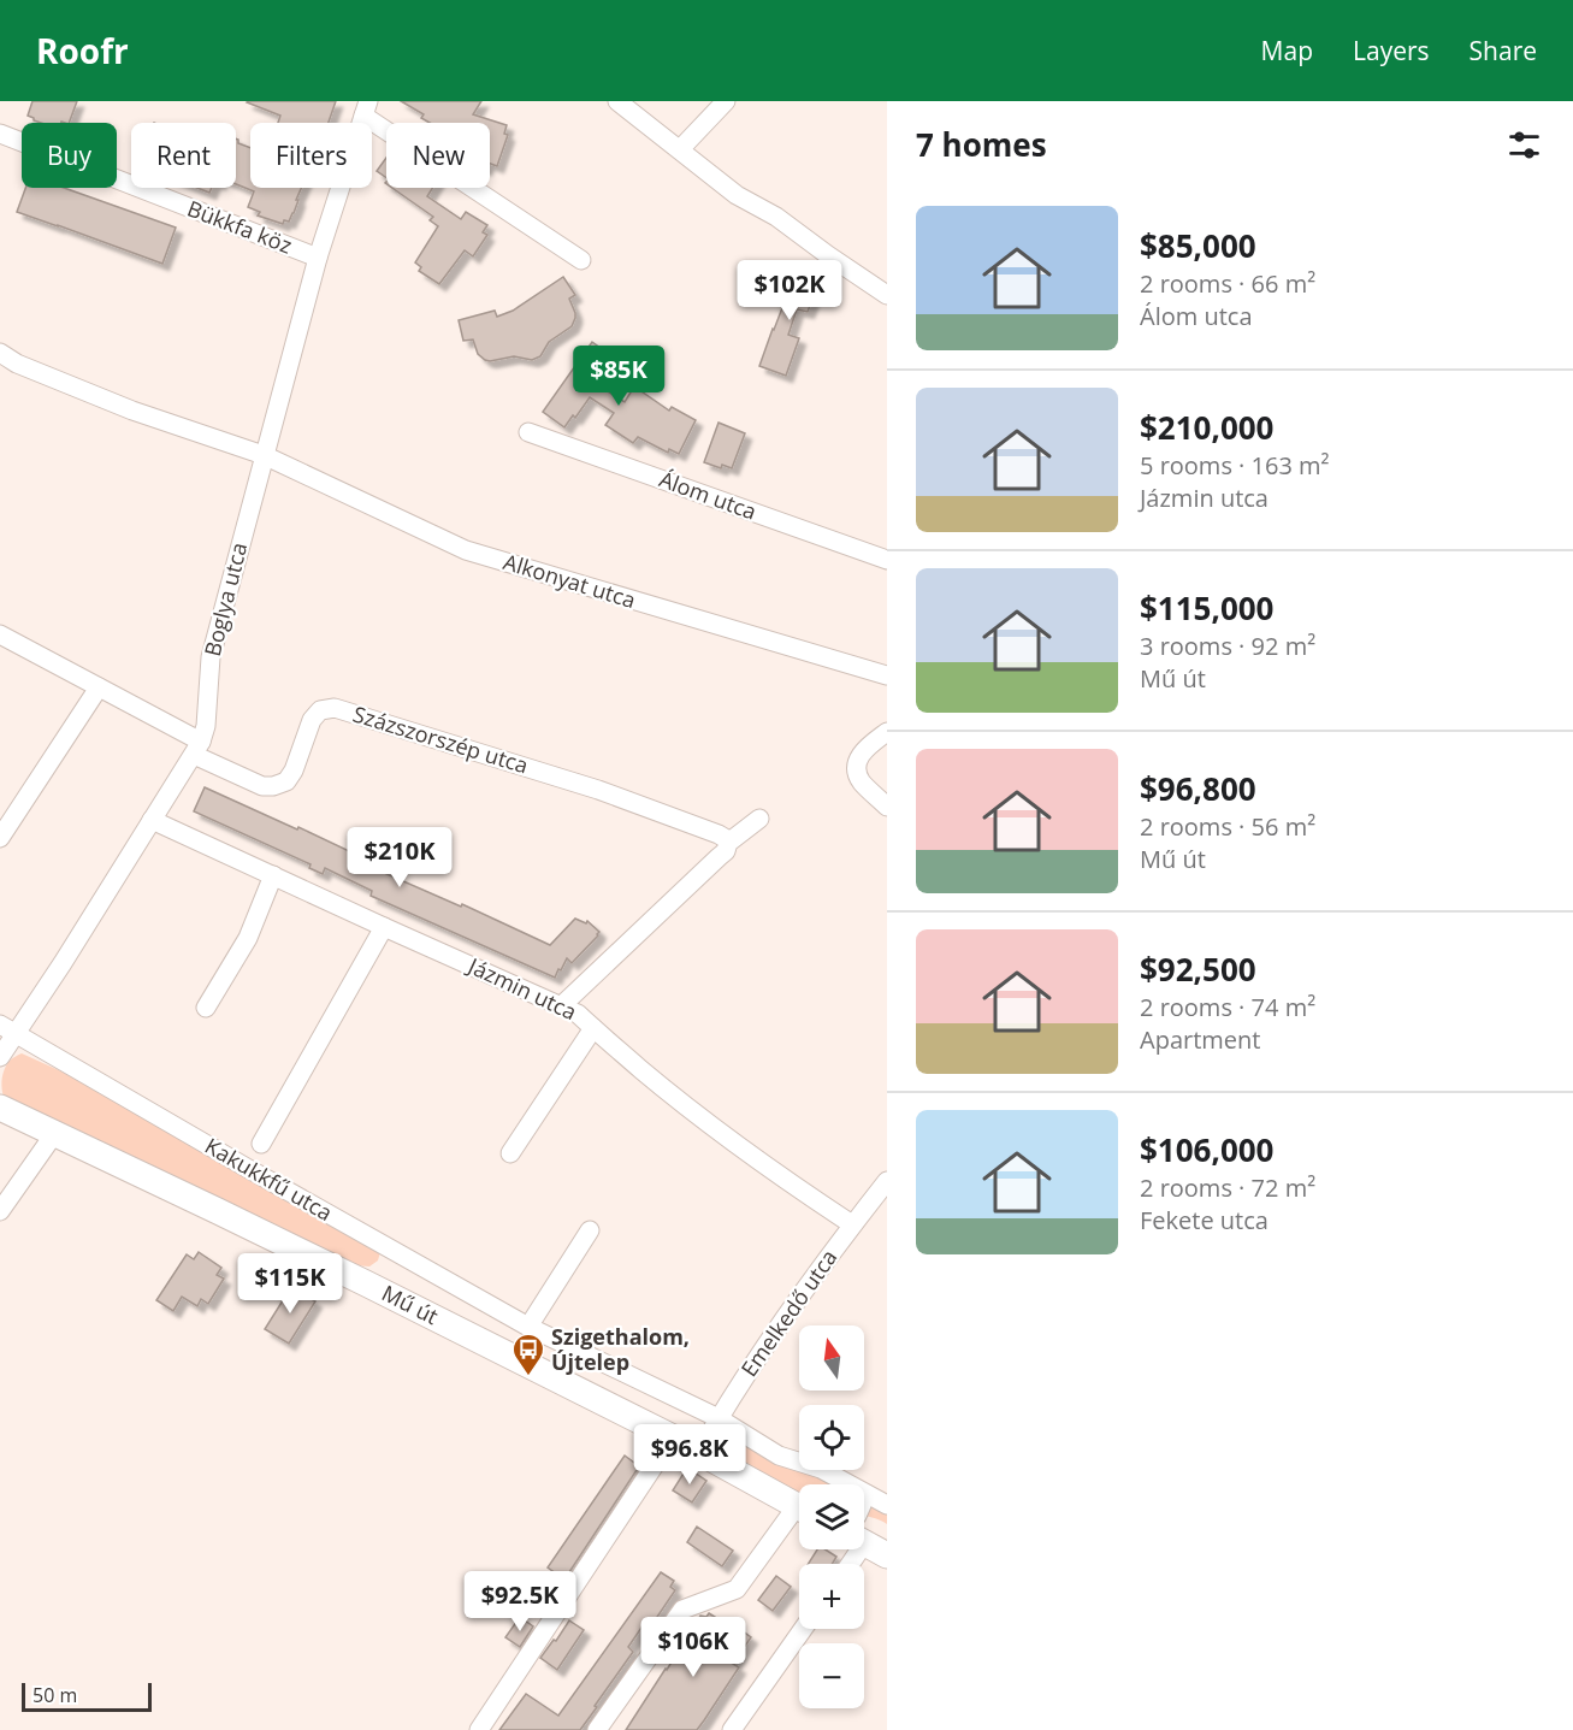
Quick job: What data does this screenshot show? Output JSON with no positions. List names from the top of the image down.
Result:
{
  "streets": {
    "street": [
      "Bükkfa köz",
      "Álom utca",
      "Alkonyat utca",
      "Boglya utca",
      "Százszorszép utca",
      "Jázmin utca",
      "Kakukkfű utca",
      "Mű út",
      "Emelkedő utca"
    ]
  },
  "crossings": [
    ["Bükkfa köz", "Boglya utca"],
    ["Alkonyat utca", "Boglya utca"],
    ["Boglya utca", "Százszorszép utca"],
    ["Boglya utca", "Jázmin utca"],
    ["Boglya utca", "Kakukkfű utca"],
    ["Jázmin utca", "Emelkedő utca"],
    ["Kakukkfű utca", "Emelkedő utca"],
    ["Mű út", "Emelkedő utca"]
  ],
  "places": {
    "bus stop": ["Szigethalom, Újtelep"]
  },
  "scale_bar": "50 m",
  "north": "top",
  "page": {
    "header": "Roofr",
    "nav": ["Map", "Layers", "Share"],
    "heading": "7 homes",
    "chip": [
      "Buy",
      "Rent",
      "Filters",
      "New"
    ],
    "list": [
      {
        "name": "$85,000",
        "note": "2 rooms · 66 m² · Álom utca"
      },
      {
        "name": "$210,000",
        "note": "5 rooms · 163 m² · Jázmin utca"
      },
      {
        "name": "$115,000",
        "note": "3 rooms · 92 m² · Mű út"
      },
      {
        "name": "$96,800",
        "note": "2 rooms · 56 m² · Mű út"
      },
      {
        "name": "$92,500",
        "note": "2 rooms · 74 m² · Apartment"
      },
      {
        "name": "$106,000",
        "note": "2 rooms · 72 m² · Fekete utca"
      }
    ],
    "price": [
      "$102K",
      "$85K",
      "$210K",
      "$115K",
      "$96.8K",
      "$92.5K",
      "$106K"
    ],
    "map_buttons": ["+", "−"],
    "scale": "50 m"
  }
}
